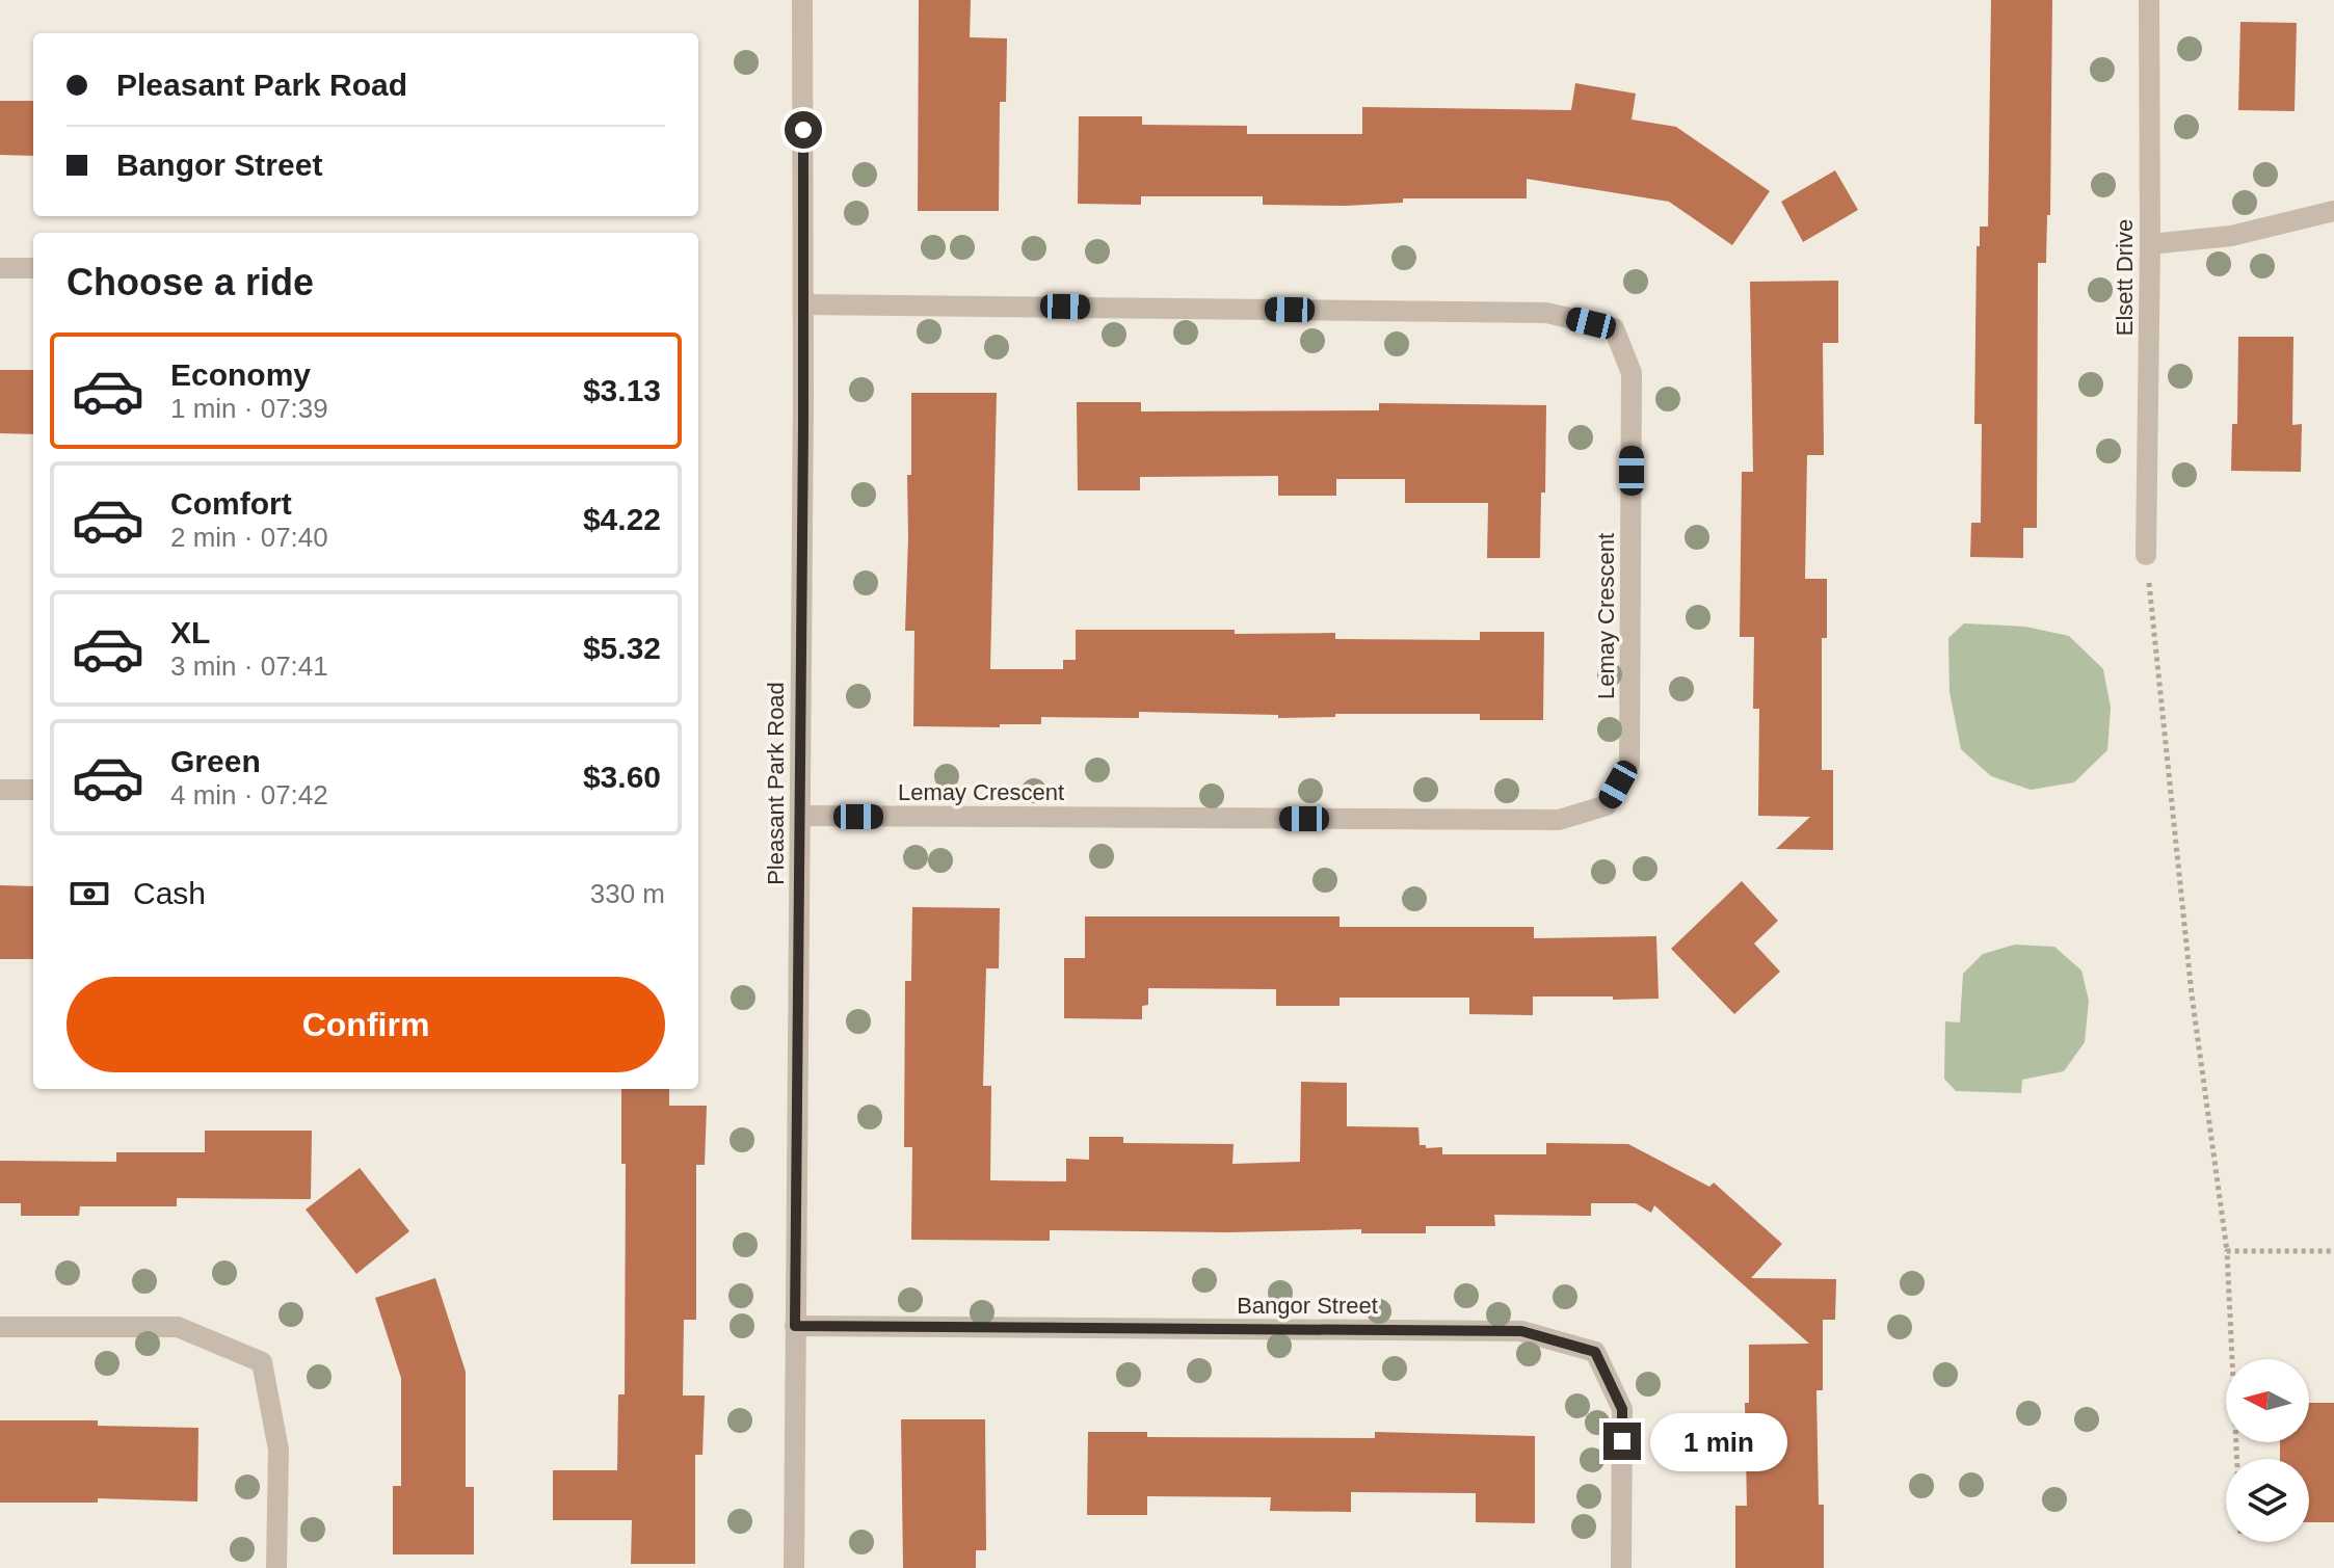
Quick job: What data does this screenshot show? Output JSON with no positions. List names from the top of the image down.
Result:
{
  "streets": {
    "street": [
      "Elsett Drive",
      "Lemay Crescent",
      "Pleasant Park Road",
      "Bangor Street"
    ]
  },
  "crossings": [
    ["Lemay Crescent", "Pleasant Park Road"],
    ["Pleasant Park Road", "Bangor Street"]
  ],
  "north": "left",
  "page": {
    "banner": ["Pleasant Park Road", "Bangor Street"],
    "heading": "Choose a ride",
    "list": [
      {
        "name": "Economy",
        "note": "1 min · 07:39",
        "value": "$3.13"
      },
      {
        "name": "Comfort",
        "note": "2 min · 07:40",
        "value": "$4.22"
      },
      {
        "name": "XL",
        "note": "3 min · 07:41",
        "value": "$5.32"
      },
      {
        "name": "Green",
        "note": "4 min · 07:42",
        "value": "$3.60"
      }
    ],
    "pay": ["Cash", "330 m"],
    "buttons": "Confirm",
    "bubble": "1 min"
  }
}
